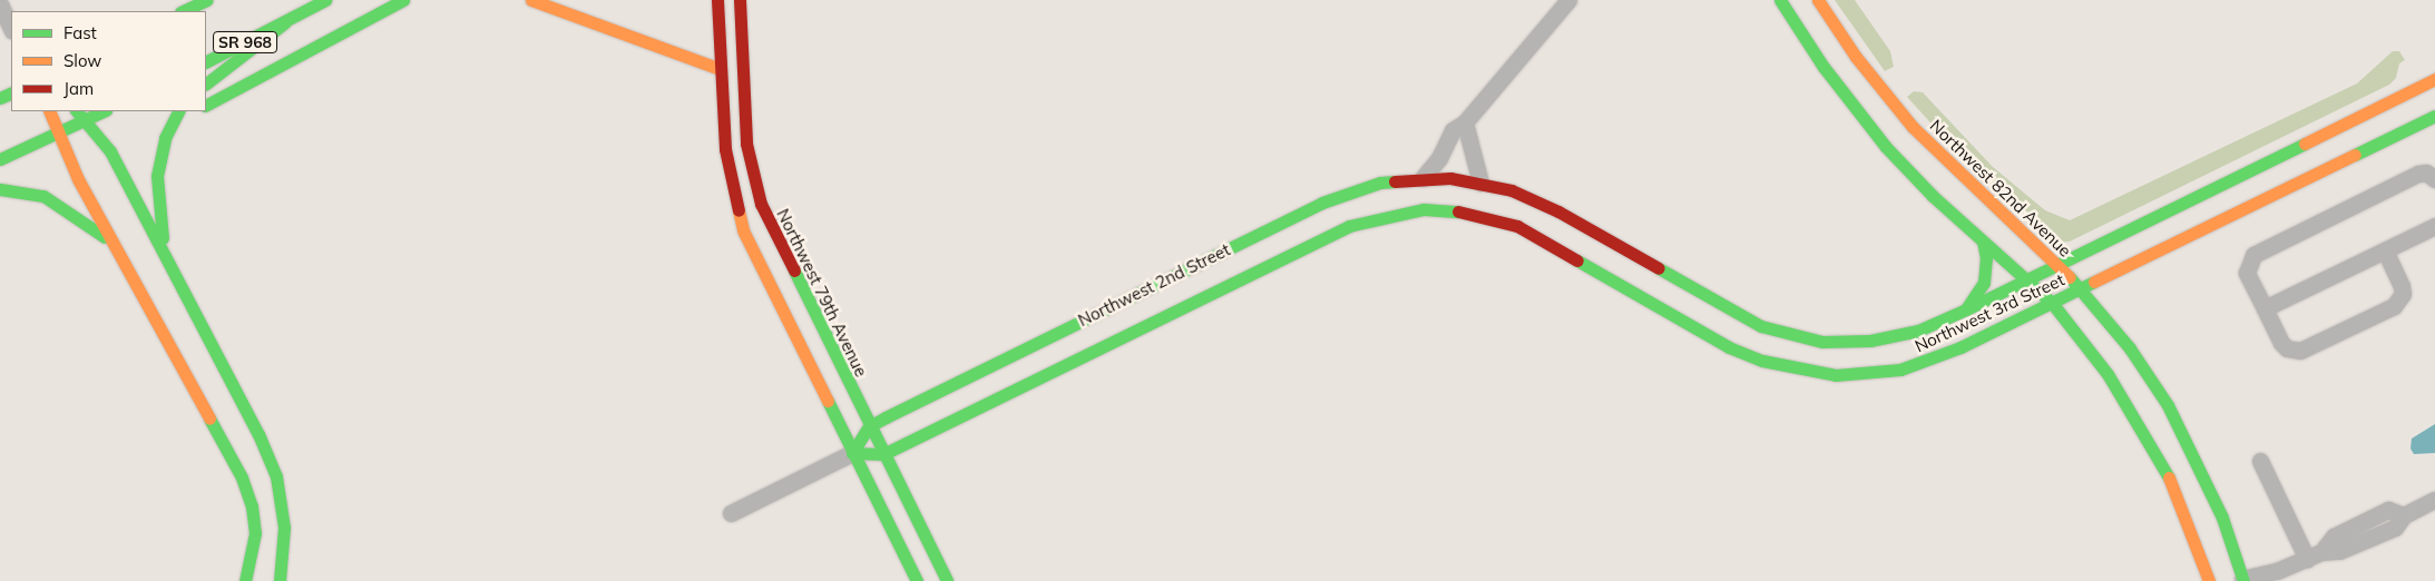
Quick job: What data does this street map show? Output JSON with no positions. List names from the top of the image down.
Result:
{
  "streets": {
    "main road": [
      "SR 968",
      "Northwest 82nd Avenue",
      "Northwest 2nd Street",
      "Northwest 79th Avenue",
      "Northwest 3rd Street"
    ]
  },
  "crossings": [
    ["Northwest 82nd Avenue", "Northwest 3rd Street"],
    ["Northwest 2nd Street", "Northwest 79th Avenue"],
    ["Northwest 2nd Street", "Northwest 3rd Street"]
  ],
  "legend": ["Fast", "Slow", "Jam"]
}
